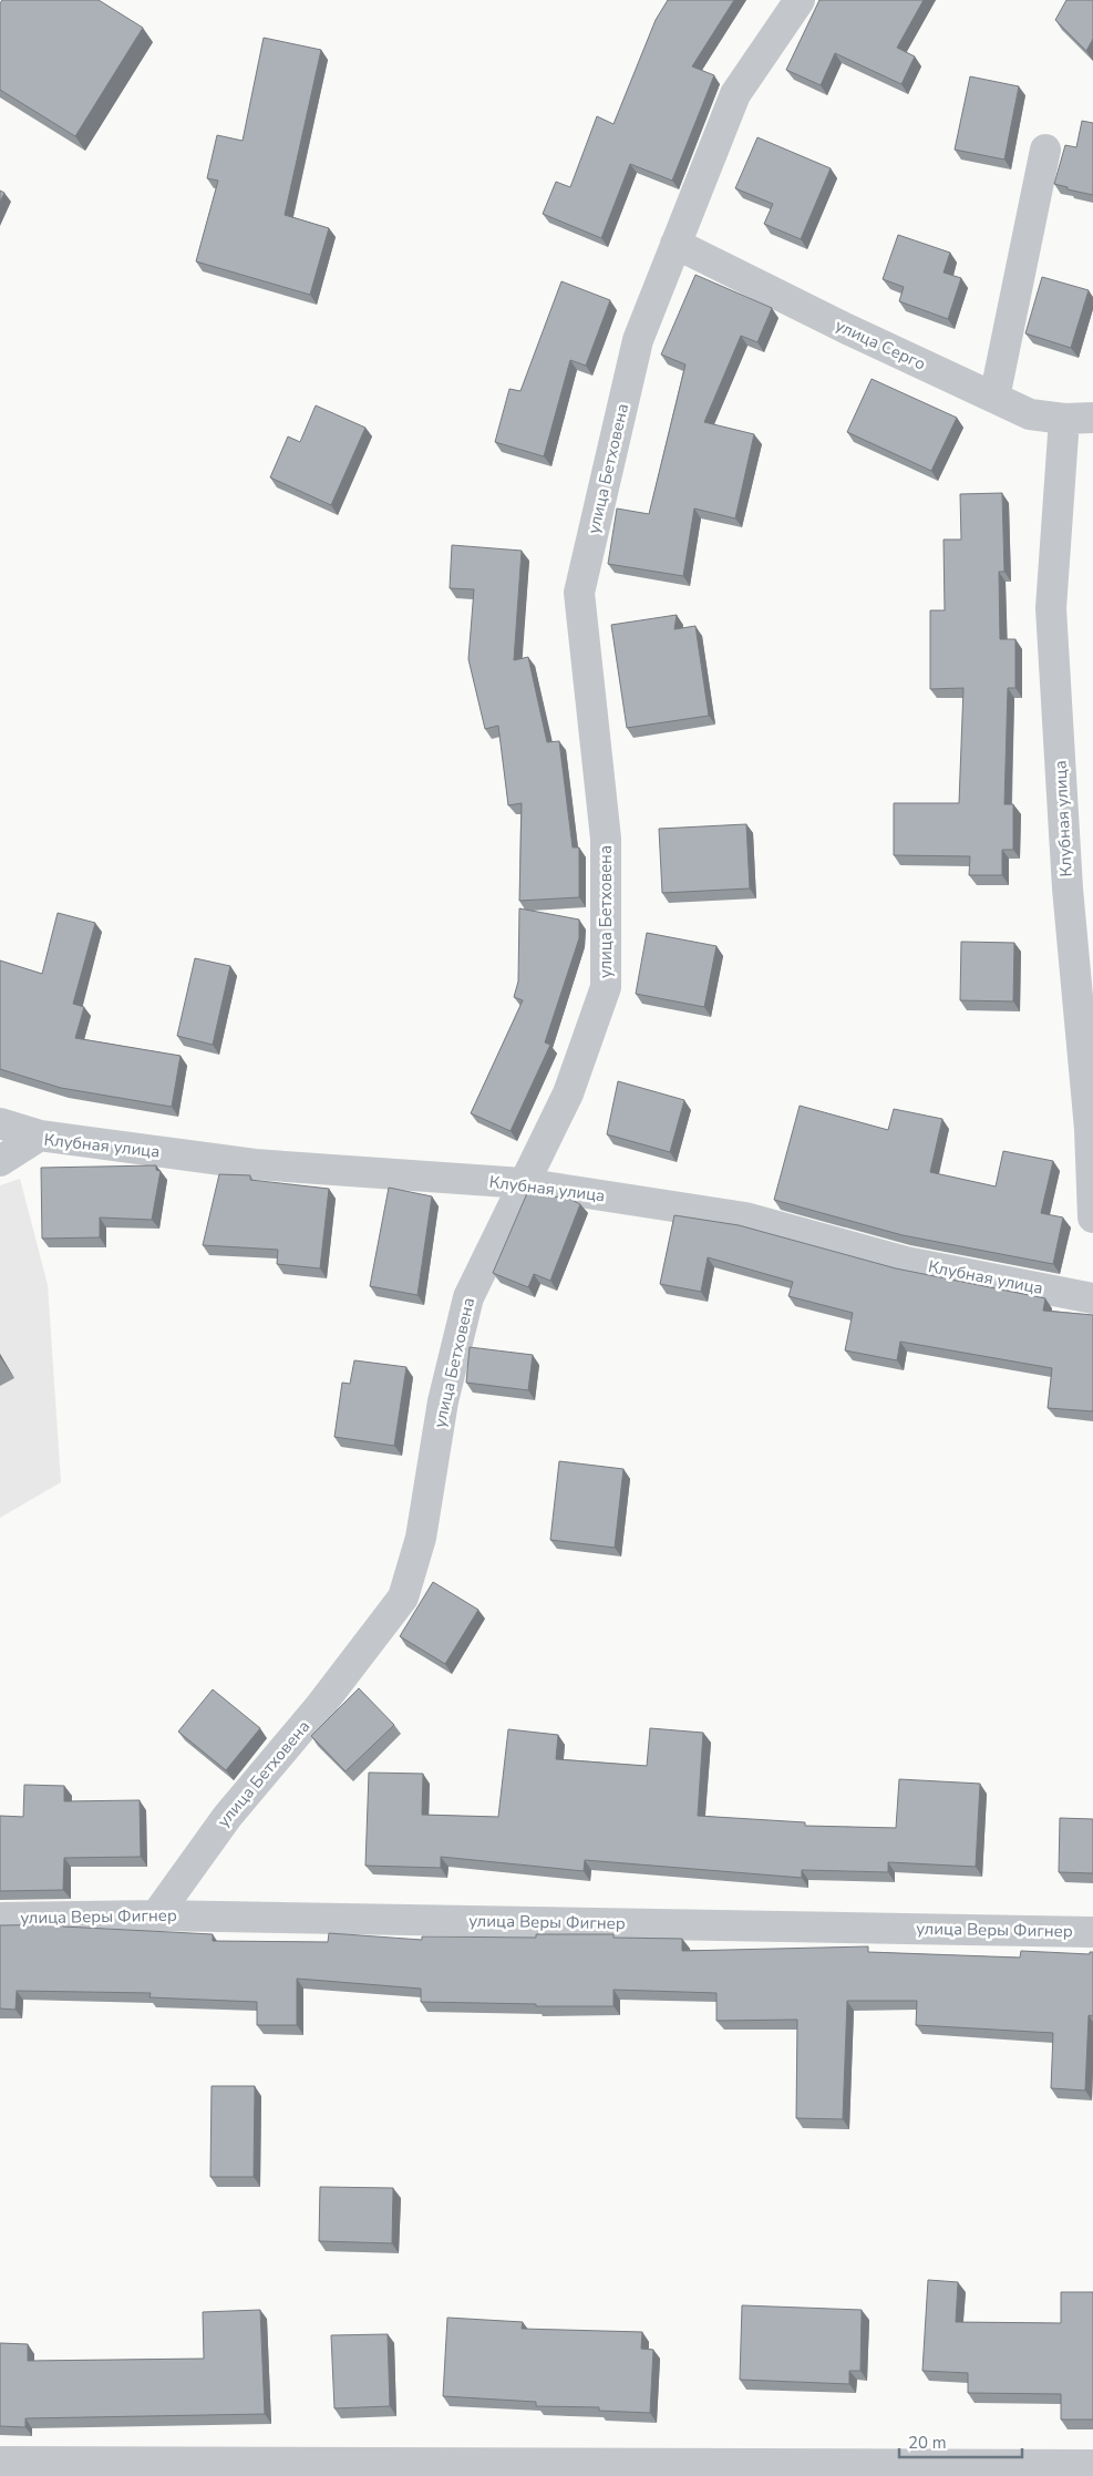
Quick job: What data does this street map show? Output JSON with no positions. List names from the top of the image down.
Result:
{
  "streets": {
    "street": [
      "улица Серго",
      "улица Бетховена",
      "Клубная улица",
      "улица Веры Фигнер"
    ]
  },
  "crossings": [
    ["улица Серго", "улица Бетховена"],
    ["улица Серго", "Клубная улица"],
    ["улица Бетховена", "Клубная улица"],
    ["улица Бетховена", "улица Веры Фигнер"]
  ],
  "scale_bar": "20 m"
}
